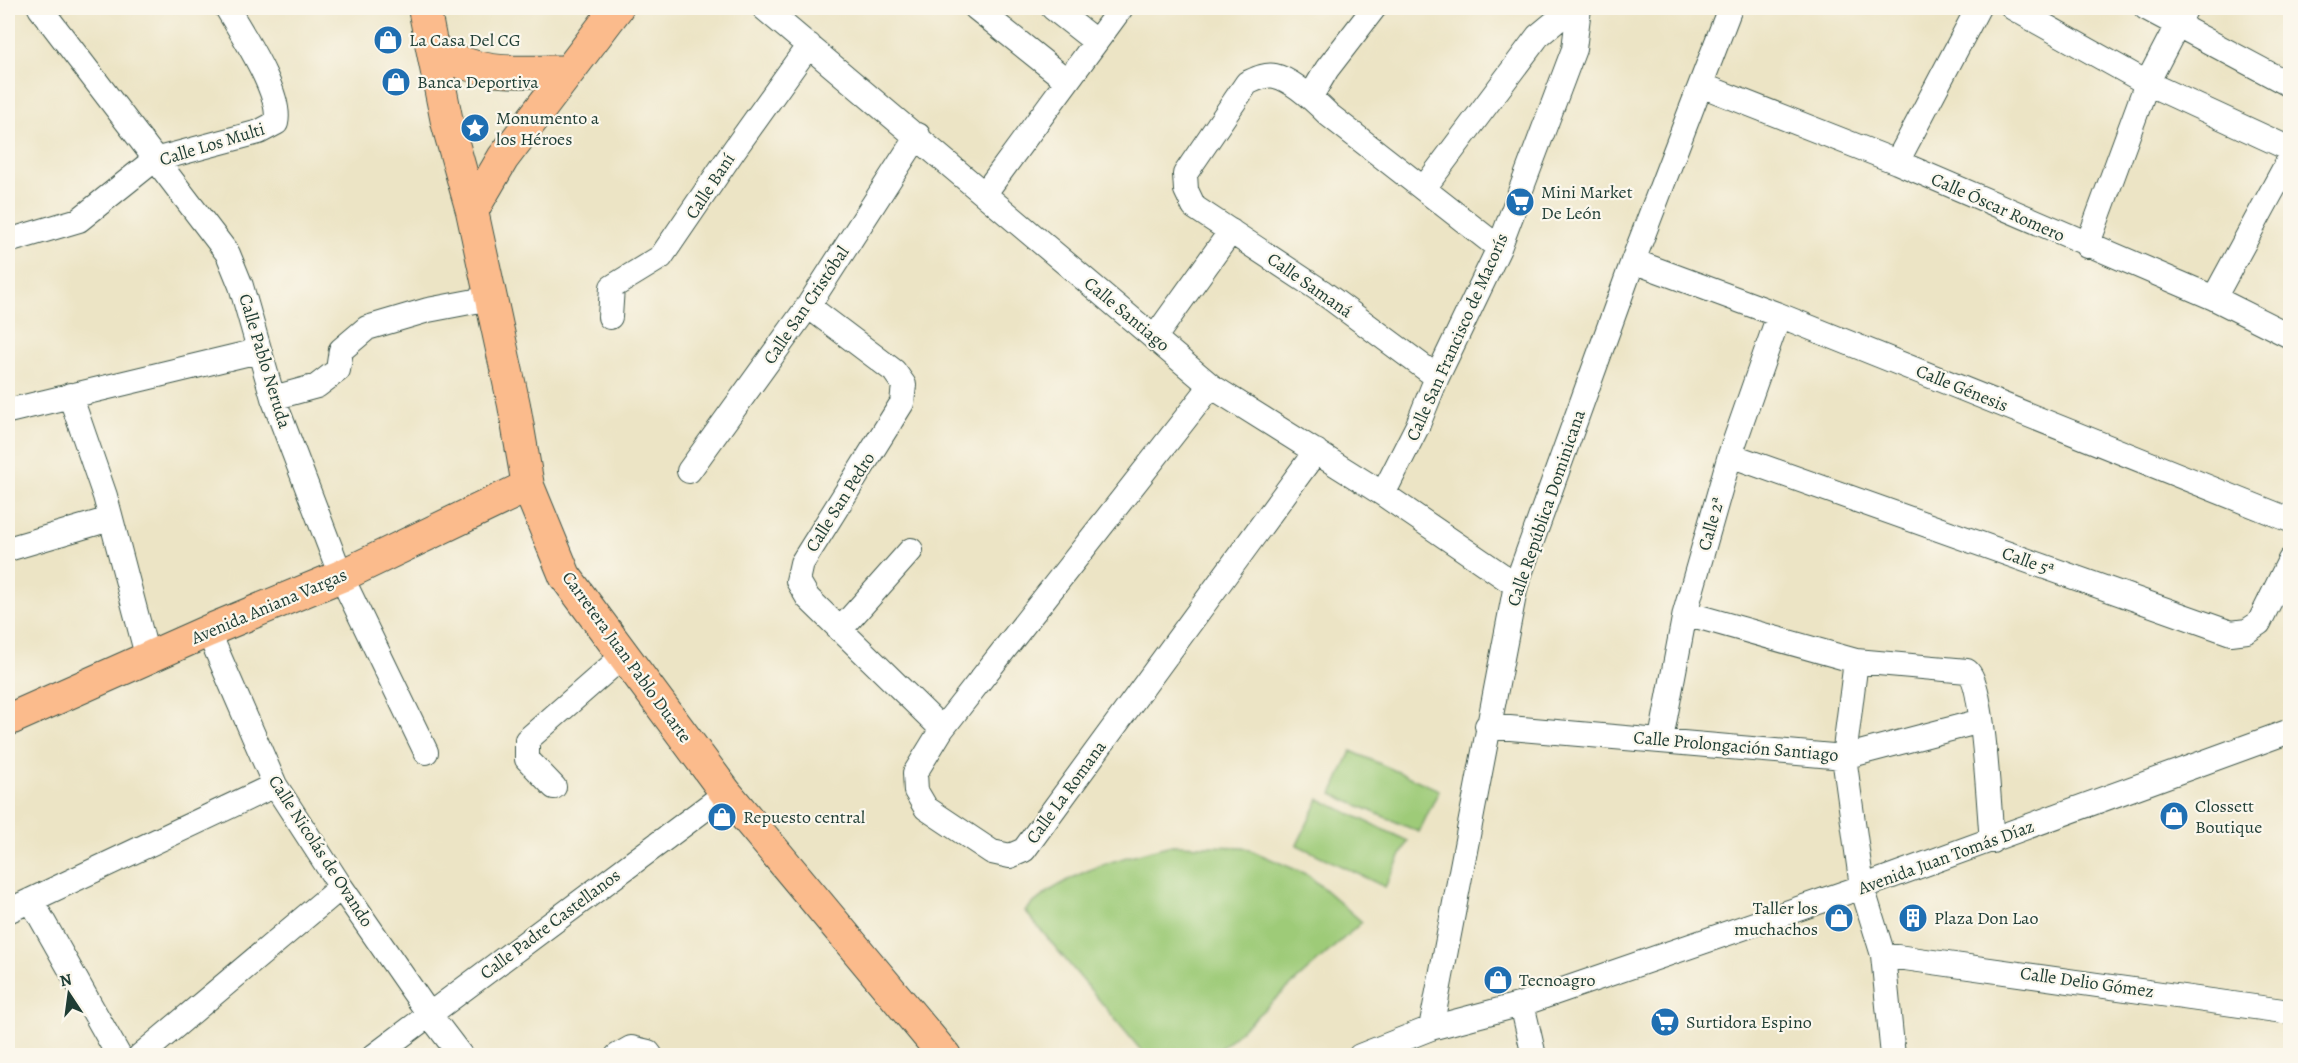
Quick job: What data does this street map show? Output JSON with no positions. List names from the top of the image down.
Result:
{
  "streets": {
    "main road": ["Avenida Aniana Vargas", "Carretera Juan Pablo Duarte"],
    "street": [
      "Calle Los Multi",
      "Calle Baní",
      "Calle Óscar Romero",
      "Calle Samaná",
      "Calle San Cristóbal",
      "Calle Santiago",
      "Calle San Francisco de Macorís",
      "Calle Pablo Neruda",
      "Calle Génesis",
      "Calle San Pedro",
      "Calle República Dominicana",
      "Calle 2ª",
      "Calle 5ª",
      "Calle Prolongación Santiago",
      "Calle La Romana",
      "Calle Nicolás de Ovando",
      "Avenida Juan Tomás Díaz",
      "Calle Padre Castellanos",
      "Calle Delio Gómez"
    ]
  },
  "crossings": [
    ["Calle Los Multi", "Calle Pablo Neruda"],
    ["Calle Baní", "Calle Santiago"],
    ["Calle Óscar Romero", "Calle República Dominicana"],
    ["Calle Samaná", "Calle San Francisco de Macorís"],
    ["Calle San Cristóbal", "Calle Santiago"],
    ["Calle San Cristóbal", "Calle San Pedro"],
    ["Calle Santiago", "Calle San Francisco de Macorís"],
    ["Calle Santiago", "Calle República Dominicana"],
    ["Calle Santiago", "Calle La Romana"],
    ["Calle Pablo Neruda", "Avenida Aniana Vargas"],
    ["Calle Génesis", "Calle República Dominicana"],
    ["Calle Génesis", "Calle 2ª"],
    ["Calle San Pedro", "Calle La Romana"],
    ["Calle República Dominicana", "Calle Prolongación Santiago"],
    ["Calle República Dominicana", "Avenida Juan Tomás Díaz"],
    ["Calle 2ª", "Calle 5ª"],
    ["Calle 2ª", "Calle Prolongación Santiago"],
    ["Avenida Aniana Vargas", "Carretera Juan Pablo Duarte"],
    ["Avenida Aniana Vargas", "Calle Nicolás de Ovando"],
    ["Carretera Juan Pablo Duarte", "Calle Padre Castellanos"],
    ["Calle Nicolás de Ovando", "Calle Padre Castellanos"]
  ],
  "places": {
    "shop": [
      "La Casa Del CG",
      "Banca Deportiva",
      "Clossett Boutique",
      "Repuesto central",
      "Taller los muchachos",
      "Tecnoagro"
    ],
    "place": ["Monumento a los Héroes"],
    "supermarket": ["Mini Market De León", "Surtidora Espino"],
    "building": ["Plaza Don Lao"]
  },
  "north": "top"
}
